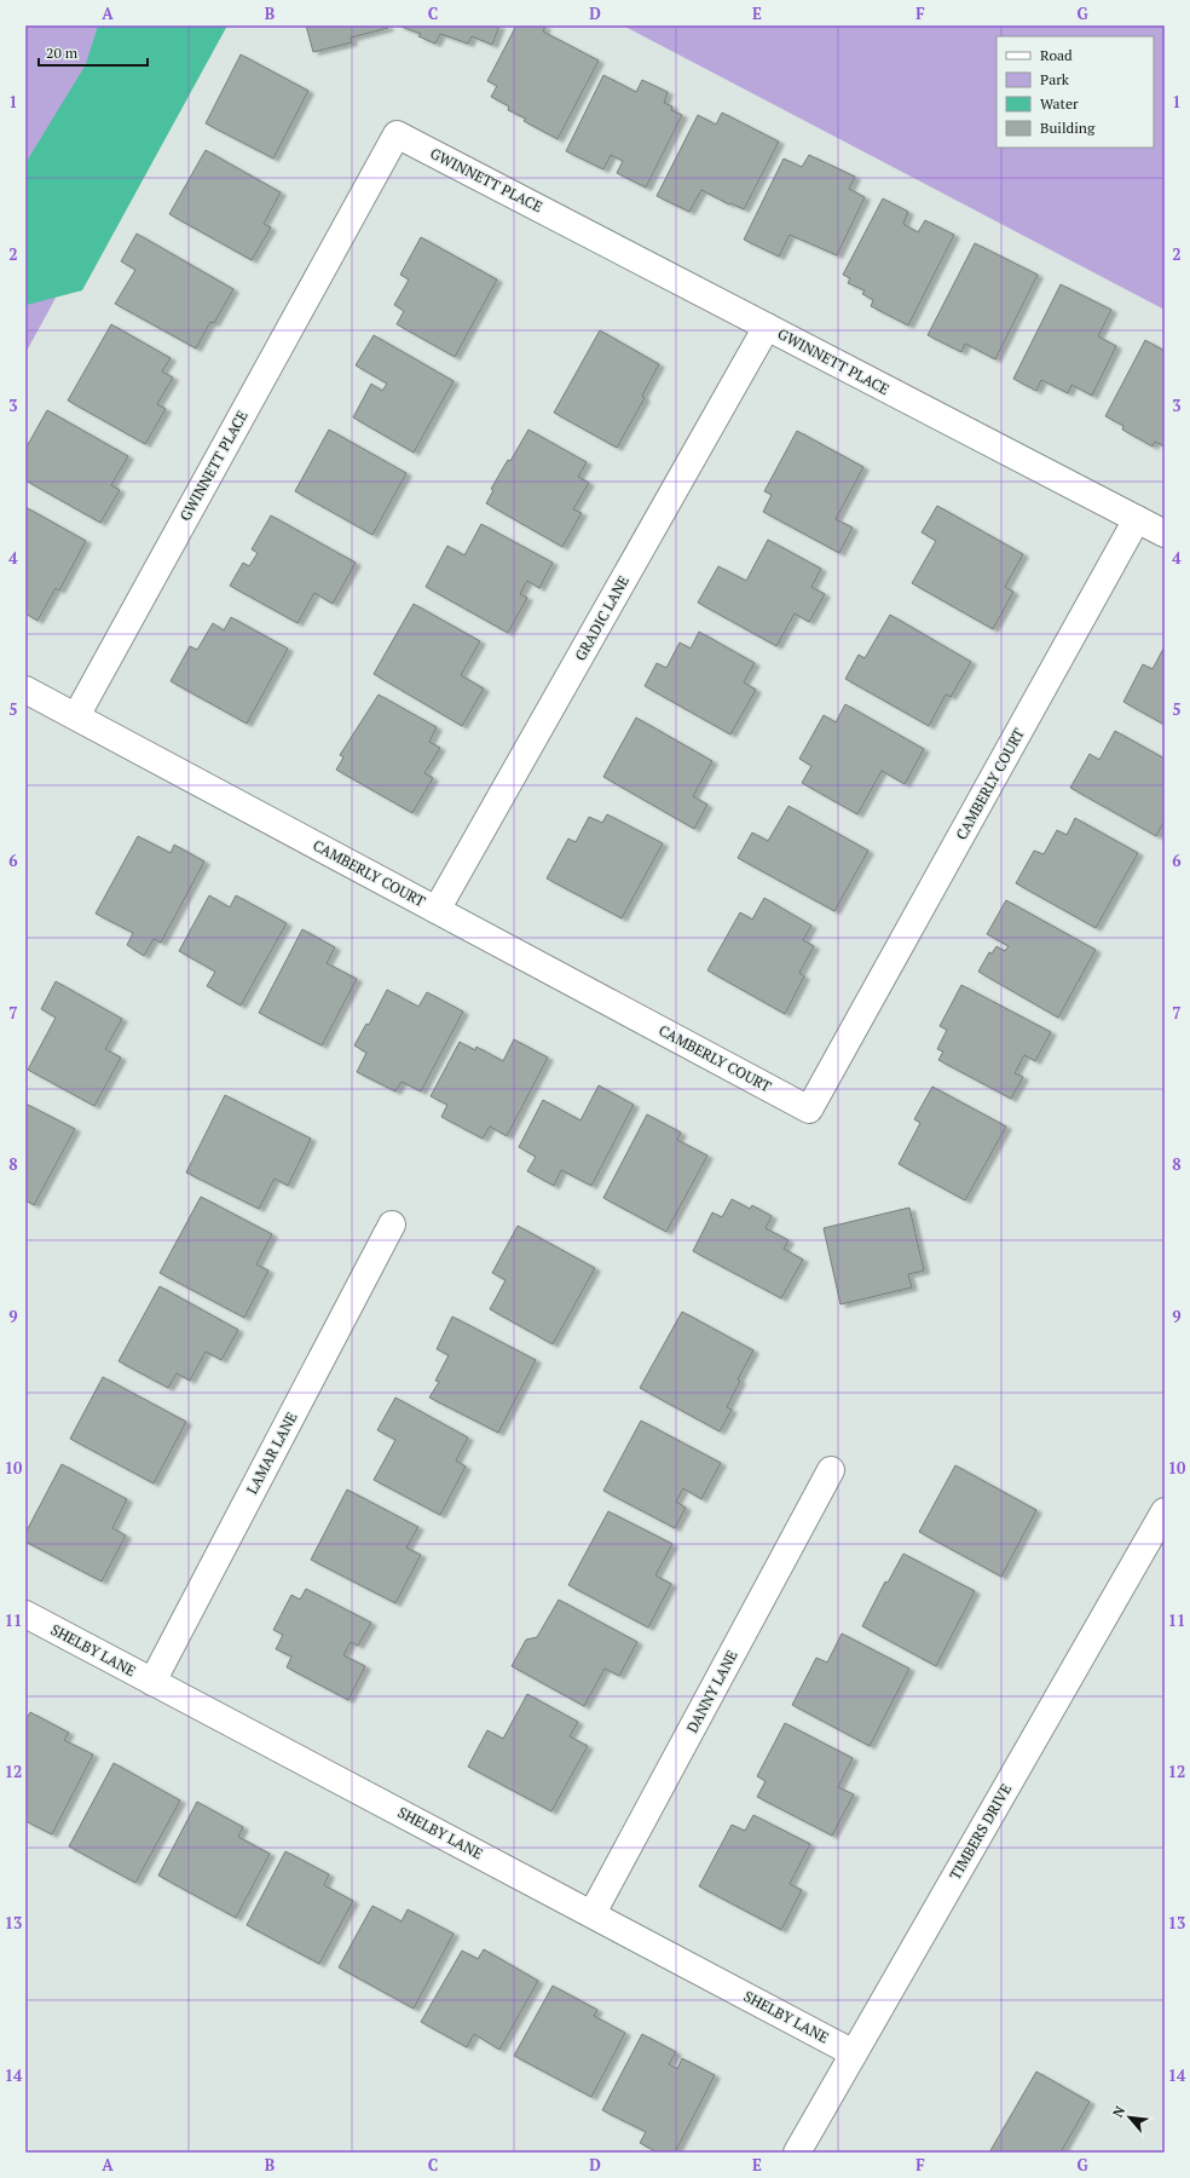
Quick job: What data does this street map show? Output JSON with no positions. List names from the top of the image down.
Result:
{
  "streets": {
    "street": [
      "GWINNETT PLACE",
      "GRADIC LANE",
      "CAMBERLY COURT",
      "LAMAR LANE",
      "SHELBY LANE",
      "DANNY LANE",
      "TIMBERS DRIVE"
    ]
  },
  "crossings": [
    ["GWINNETT PLACE", "GRADIC LANE"],
    ["GWINNETT PLACE", "CAMBERLY COURT"],
    ["GRADIC LANE", "CAMBERLY COURT"],
    ["LAMAR LANE", "SHELBY LANE"],
    ["SHELBY LANE", "DANNY LANE"],
    ["SHELBY LANE", "TIMBERS DRIVE"]
  ],
  "legend": [
    "Road",
    "Park",
    "Water",
    "Building"
  ],
  "scale_bar": "20 m",
  "north": "top left",
  "grid": {
    "columns": [
      "A",
      "B",
      "C",
      "D",
      "E",
      "F",
      "G"
    ],
    "rows": [
      "1",
      "2",
      "3",
      "4",
      "5",
      "6",
      "7",
      "8",
      "9",
      "10",
      "11",
      "12",
      "13",
      "14"
    ]
  }
}
